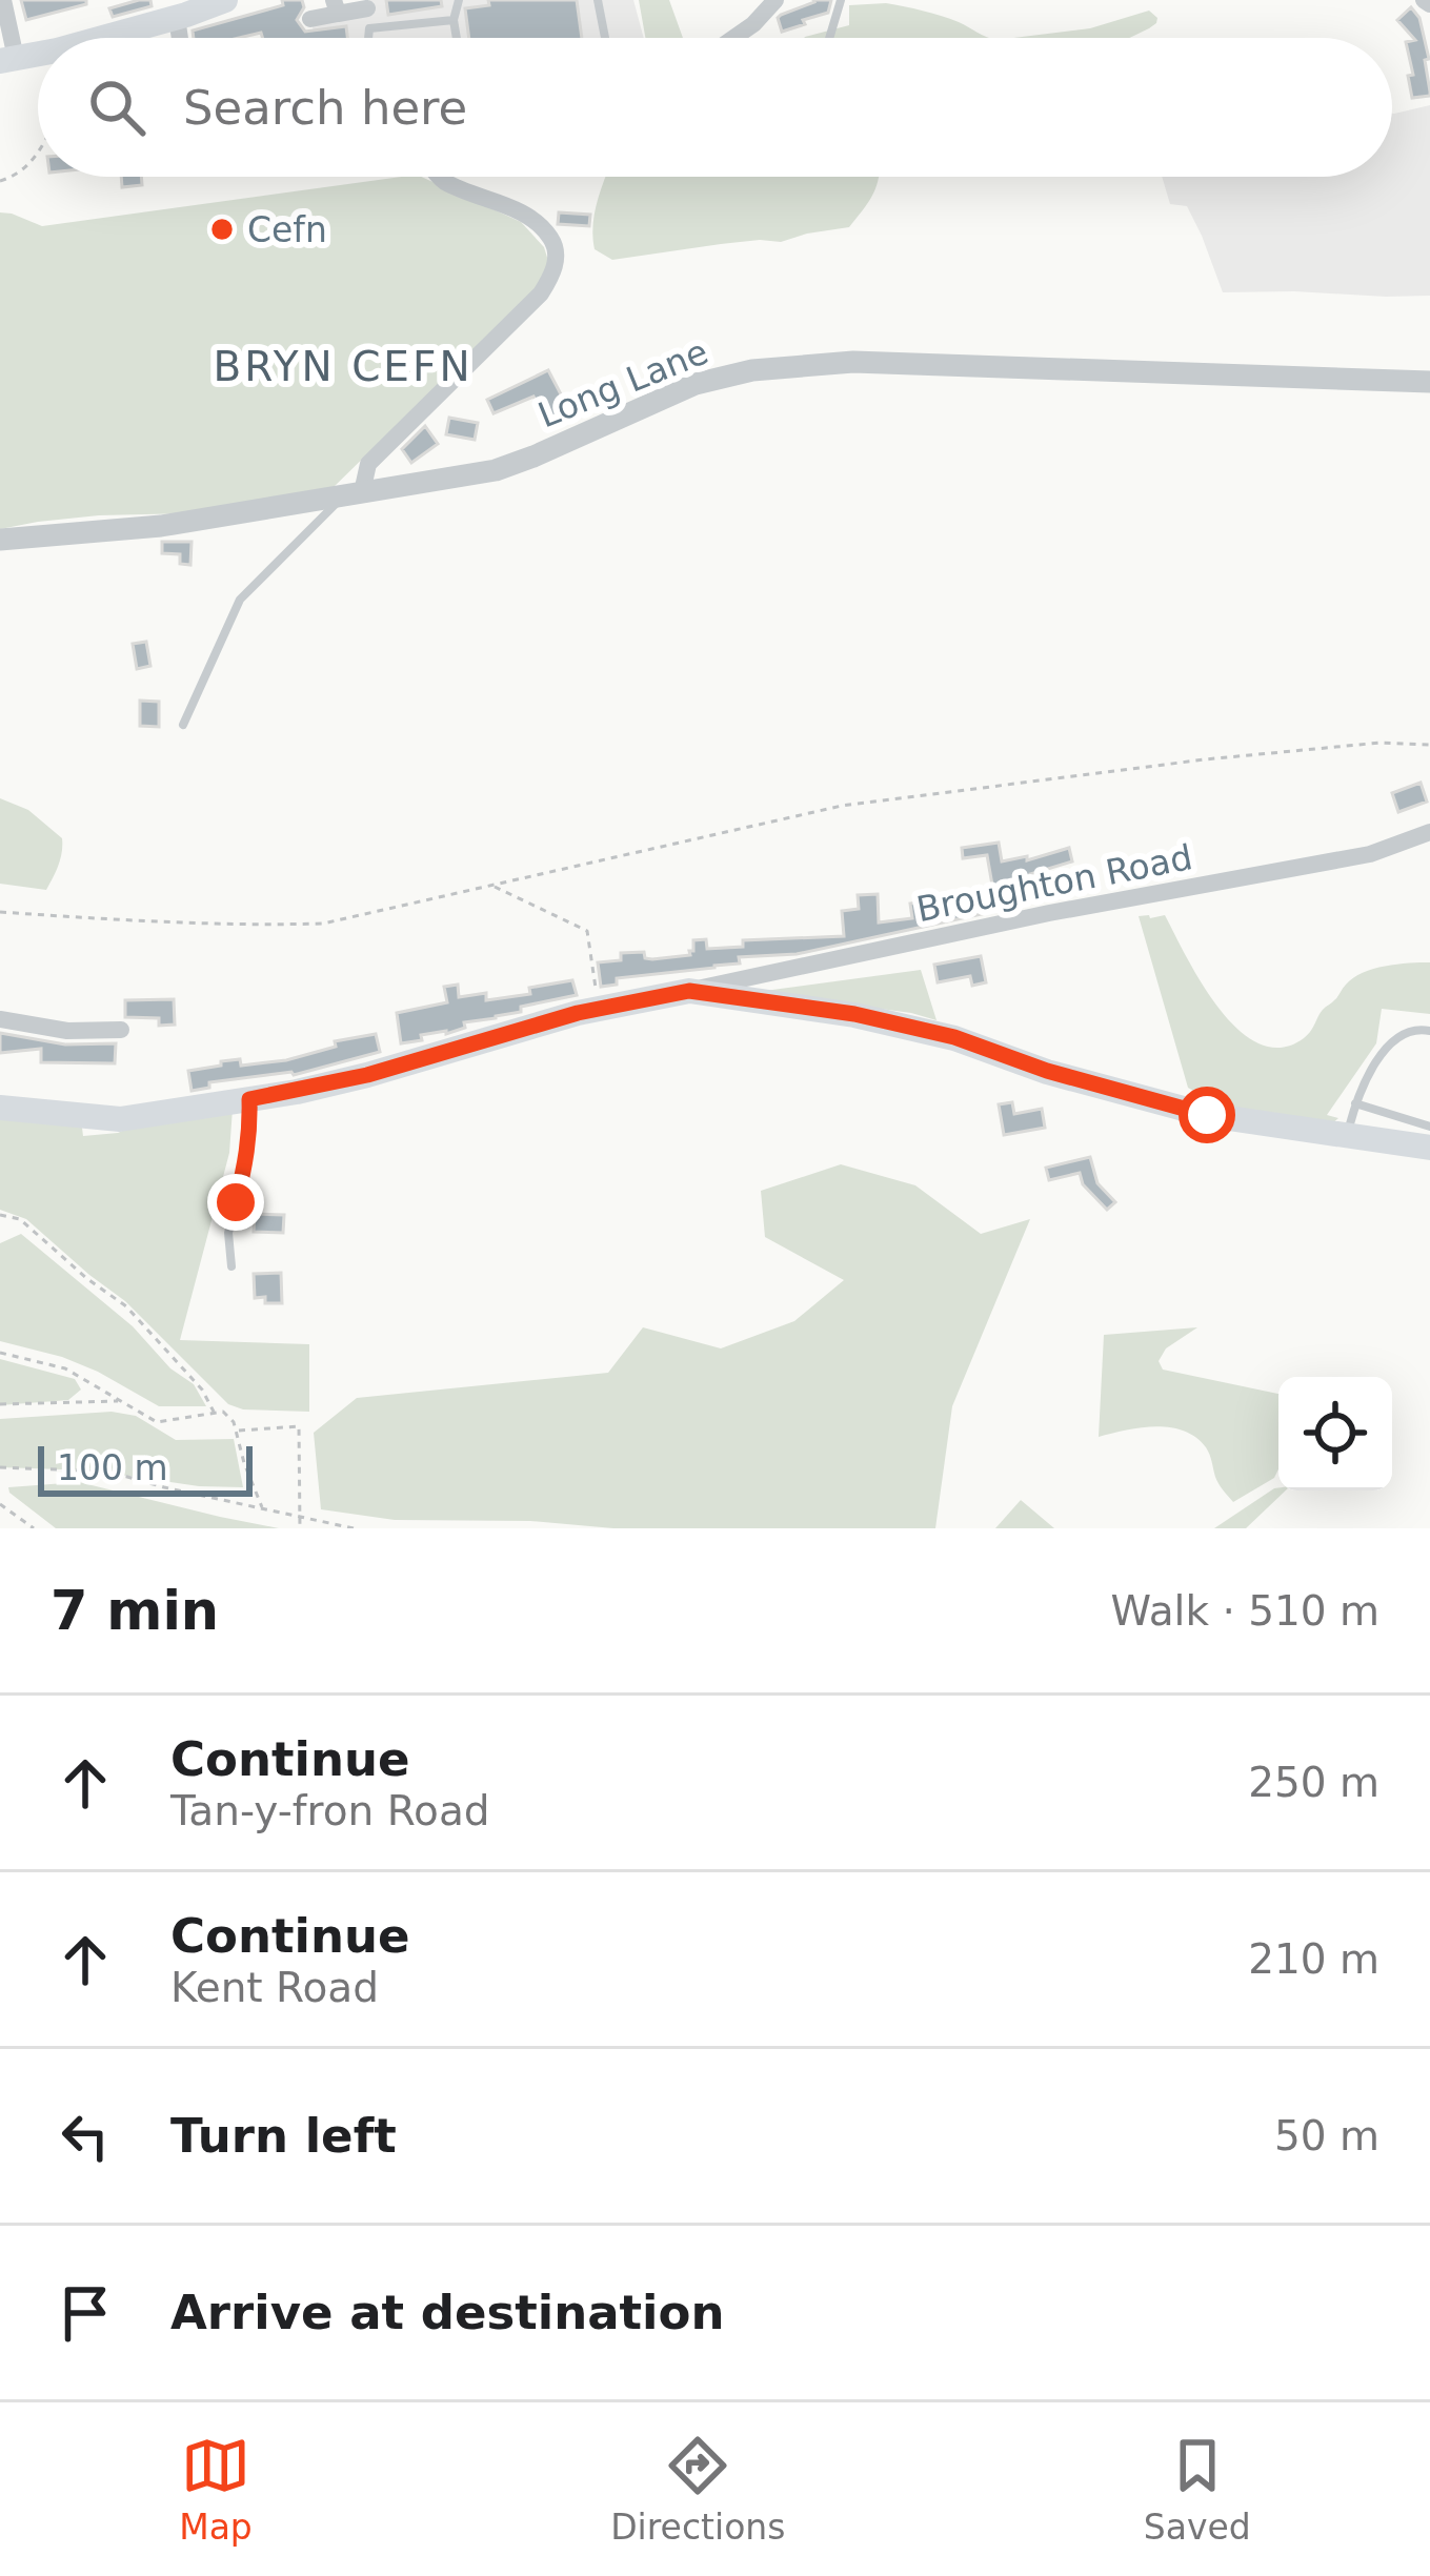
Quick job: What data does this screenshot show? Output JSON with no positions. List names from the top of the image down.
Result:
{
  "streets": {
    "street": ["Long Lane", "Broughton Road"]
  },
  "districts": ["BRYN CEFN"],
  "places": ["Cefn"],
  "scale_bar": "100 m",
  "page": {
    "search": "Search here",
    "scale": "100 m",
    "heading": ["7 min", "Walk · 510 m"],
    "list": [
      ["Continue", "Tan-y-fron Road", "250 m"],
      ["Continue", "Kent Road", "210 m"],
      ["Turn left", "50 m"],
      "Arrive at destination"
    ],
    "nav": ["Map", "Directions", "Saved"]
  }
}
